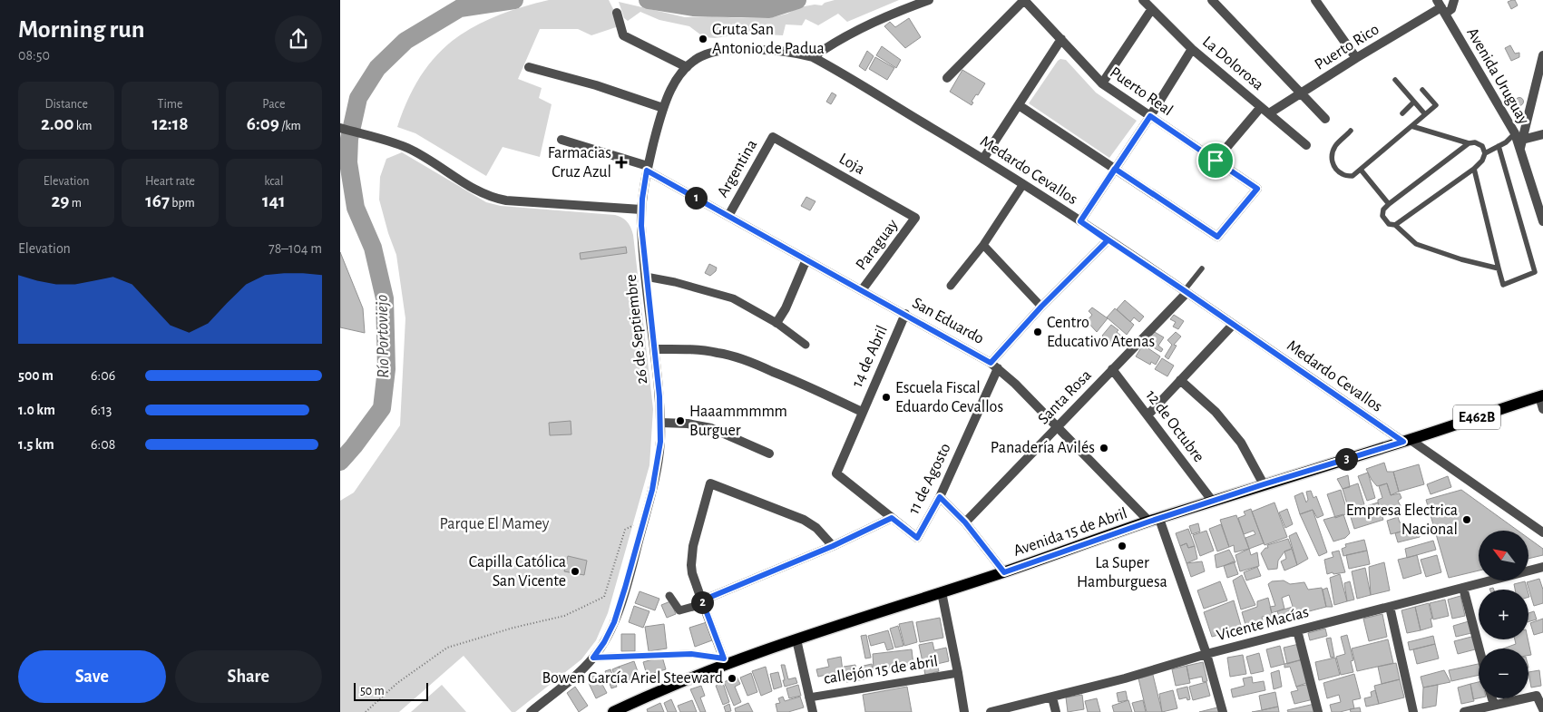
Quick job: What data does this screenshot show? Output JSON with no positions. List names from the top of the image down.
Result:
{
  "streets": {
    "main road": ["E462B", "Avenida 15 de Abril"],
    "street": [
      "Puerto Rico",
      "La Dolorosa",
      "Avenida Uruguay",
      "Puerto Real",
      "Loja",
      "Argentina",
      "Medardo Cevallos",
      "Paraguay",
      "San Eduardo",
      "26 de Septiembre",
      "14 de Abril",
      "Santa Rosa",
      "12 de Octubre",
      "11 de Agosto",
      "Vicente Macías",
      "callejón 15 de abril"
    ]
  },
  "crossings": [
    ["Puerto Rico", "La Dolorosa"],
    ["Puerto Rico", "Avenida Uruguay"],
    ["Loja", "Argentina"],
    ["Loja", "Paraguay"],
    ["Argentina", "San Eduardo"],
    ["Medardo Cevallos", "26 de Septiembre"],
    ["Medardo Cevallos", "Santa Rosa"],
    ["Medardo Cevallos", "11 de Agosto"],
    ["Medardo Cevallos", "Avenida 15 de Abril"],
    ["Paraguay", "San Eduardo"],
    ["San Eduardo", "26 de Septiembre"],
    ["San Eduardo", "14 de Abril"],
    ["San Eduardo", "Santa Rosa"],
    ["San Eduardo", "11 de Agosto"],
    ["San Eduardo", "Avenida 15 de Abril"],
    ["San Eduardo", "Vicente Macías"],
    ["14 de Abril", "11 de Agosto"],
    ["Santa Rosa", "12 de Octubre"],
    ["12 de Octubre", "Avenida 15 de Abril"]
  ],
  "water": ["Río Portoviejo"],
  "parks": ["Parque El Mamey"],
  "places": {
    "other": [
      "Gruta San Antonio de Padua",
      "Centro Educativo Atenas",
      "Escuela Fiscal Eduardo Cevallos",
      "Haaammmmm Burguer",
      "Panadería Avilés",
      "Empresa Electrica Nacional",
      "La Super Hamburguesa",
      "Capilla Católica San Vicente",
      "Bowen García Ariel Steeward"
    ],
    "health": ["Farmacias Cruz Azul"]
  },
  "scale_bar": "50 m",
  "north": "top left",
  "page": {
    "heading": ["Morning run", "08:50"],
    "stats": [
      ["Distance", "2.00 km"],
      ["Time", "12:18"],
      ["Pace", "6:09 /km"],
      ["Elevation", "29 m"],
      ["Heart rate", "167 bpm"],
      ["kcal", "141"]
    ],
    "pins": ["1", "3", "2"],
    "chart": ["Elevation", "78–104 m"],
    "list": [
      {
        "name": "500 m",
        "note": "6:06"
      },
      {
        "name": "1.0 km",
        "note": "6:13"
      },
      {
        "name": "1.5 km",
        "note": "6:08"
      }
    ],
    "map_buttons": ["+", "−"],
    "buttons": ["Save", "Share"],
    "scale": "50 m"
  }
}
